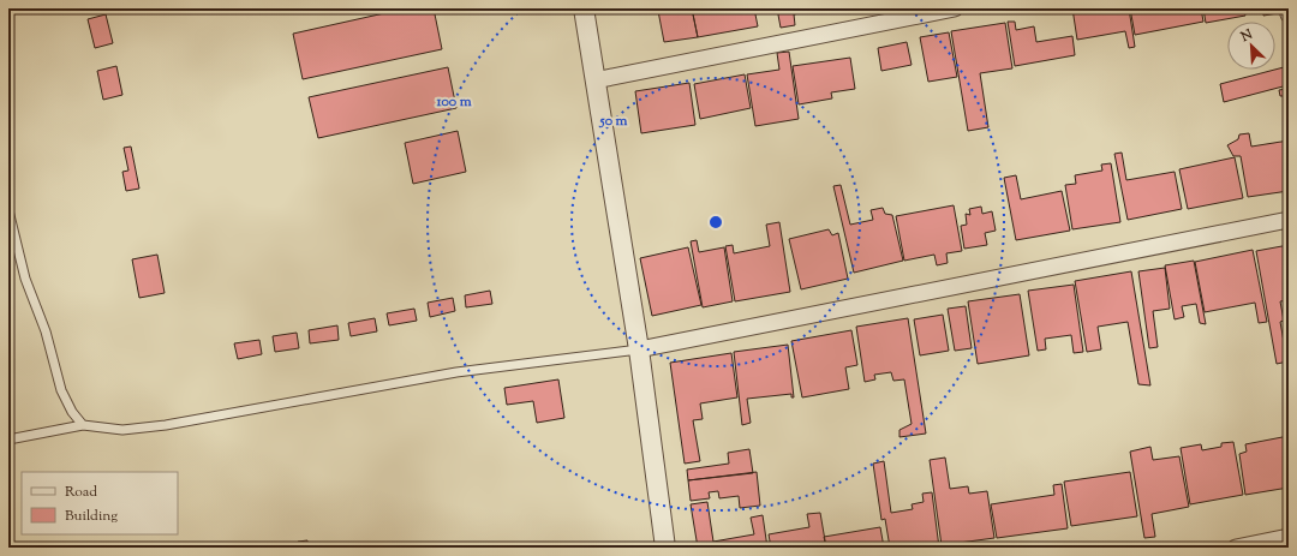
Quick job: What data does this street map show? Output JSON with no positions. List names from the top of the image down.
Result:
{
  "legend": ["Road", "Building"],
  "north": "top left",
  "rings": ["100 m", "50 m"]
}
